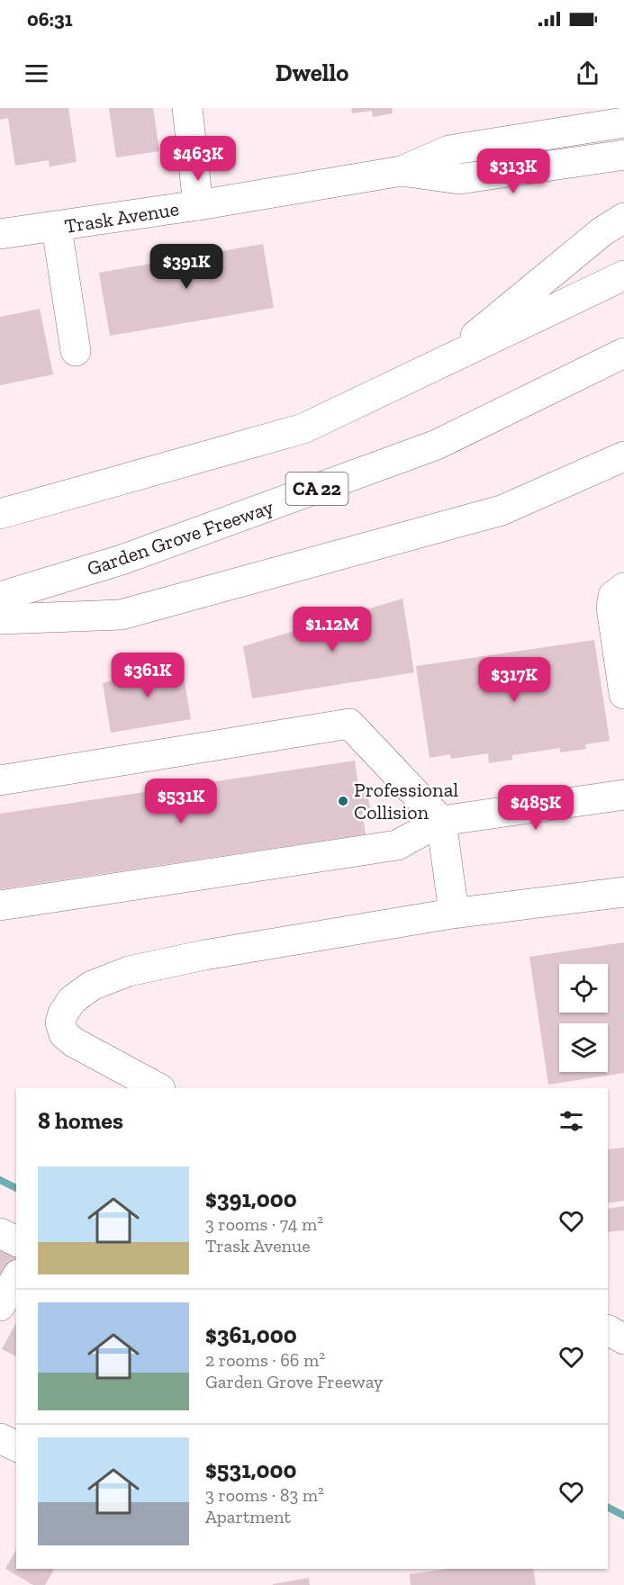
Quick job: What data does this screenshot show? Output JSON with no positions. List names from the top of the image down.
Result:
{
  "streets": {
    "main road": ["Trask Avenue", "CA 22", "Garden Grove Freeway"]
  },
  "places": ["Professional Collision"],
  "page": {
    "status": "06:31",
    "header": "Dwello",
    "price": [
      "$463K",
      "$313K",
      "$391K",
      "$1.12M",
      "$361K",
      "$317K",
      "$531K",
      "$485K"
    ],
    "heading": "8 homes",
    "list": [
      {
        "name": "$391,000",
        "note": "3 rooms · 74 m² · Trask Avenue"
      },
      {
        "name": "$361,000",
        "note": "2 rooms · 66 m² · Garden Grove Freeway"
      },
      {
        "name": "$531,000",
        "note": "3 rooms · 83 m² · Apartment"
      }
    ]
  }
}
